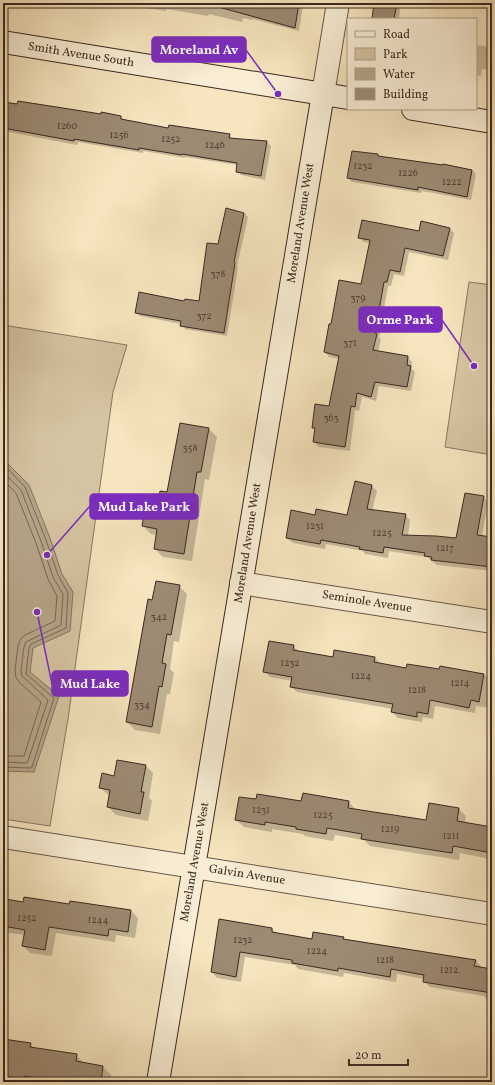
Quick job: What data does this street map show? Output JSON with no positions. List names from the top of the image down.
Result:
{
  "streets": {
    "street": [
      "Smith Avenue South",
      "Moreland Avenue West",
      "Seminole Avenue",
      "Galvin Avenue"
    ]
  },
  "crossings": [
    ["Smith Avenue South", "Moreland Avenue West"],
    ["Moreland Avenue West", "Seminole Avenue"],
    ["Moreland Avenue West", "Galvin Avenue"]
  ],
  "places": [
    "Moreland Av",
    "Orme Park",
    "Mud Lake Park",
    "Mud Lake"
  ],
  "house_numbers": [
    "1260",
    "1256",
    "1252",
    "1246",
    "1232",
    "1226",
    "1222",
    "378",
    "379",
    "372",
    "371",
    "363",
    "358",
    "1231",
    "1225",
    "1217",
    "342",
    "1232",
    "1224",
    "1214",
    "1218",
    "334",
    "1231",
    "1225",
    "1219",
    "1211",
    "1252",
    "1244",
    "1232",
    "1224",
    "1218",
    "1212"
  ],
  "legend": [
    "Road",
    "Park",
    "Water",
    "Building"
  ],
  "scale_bar": "20 m"
}
